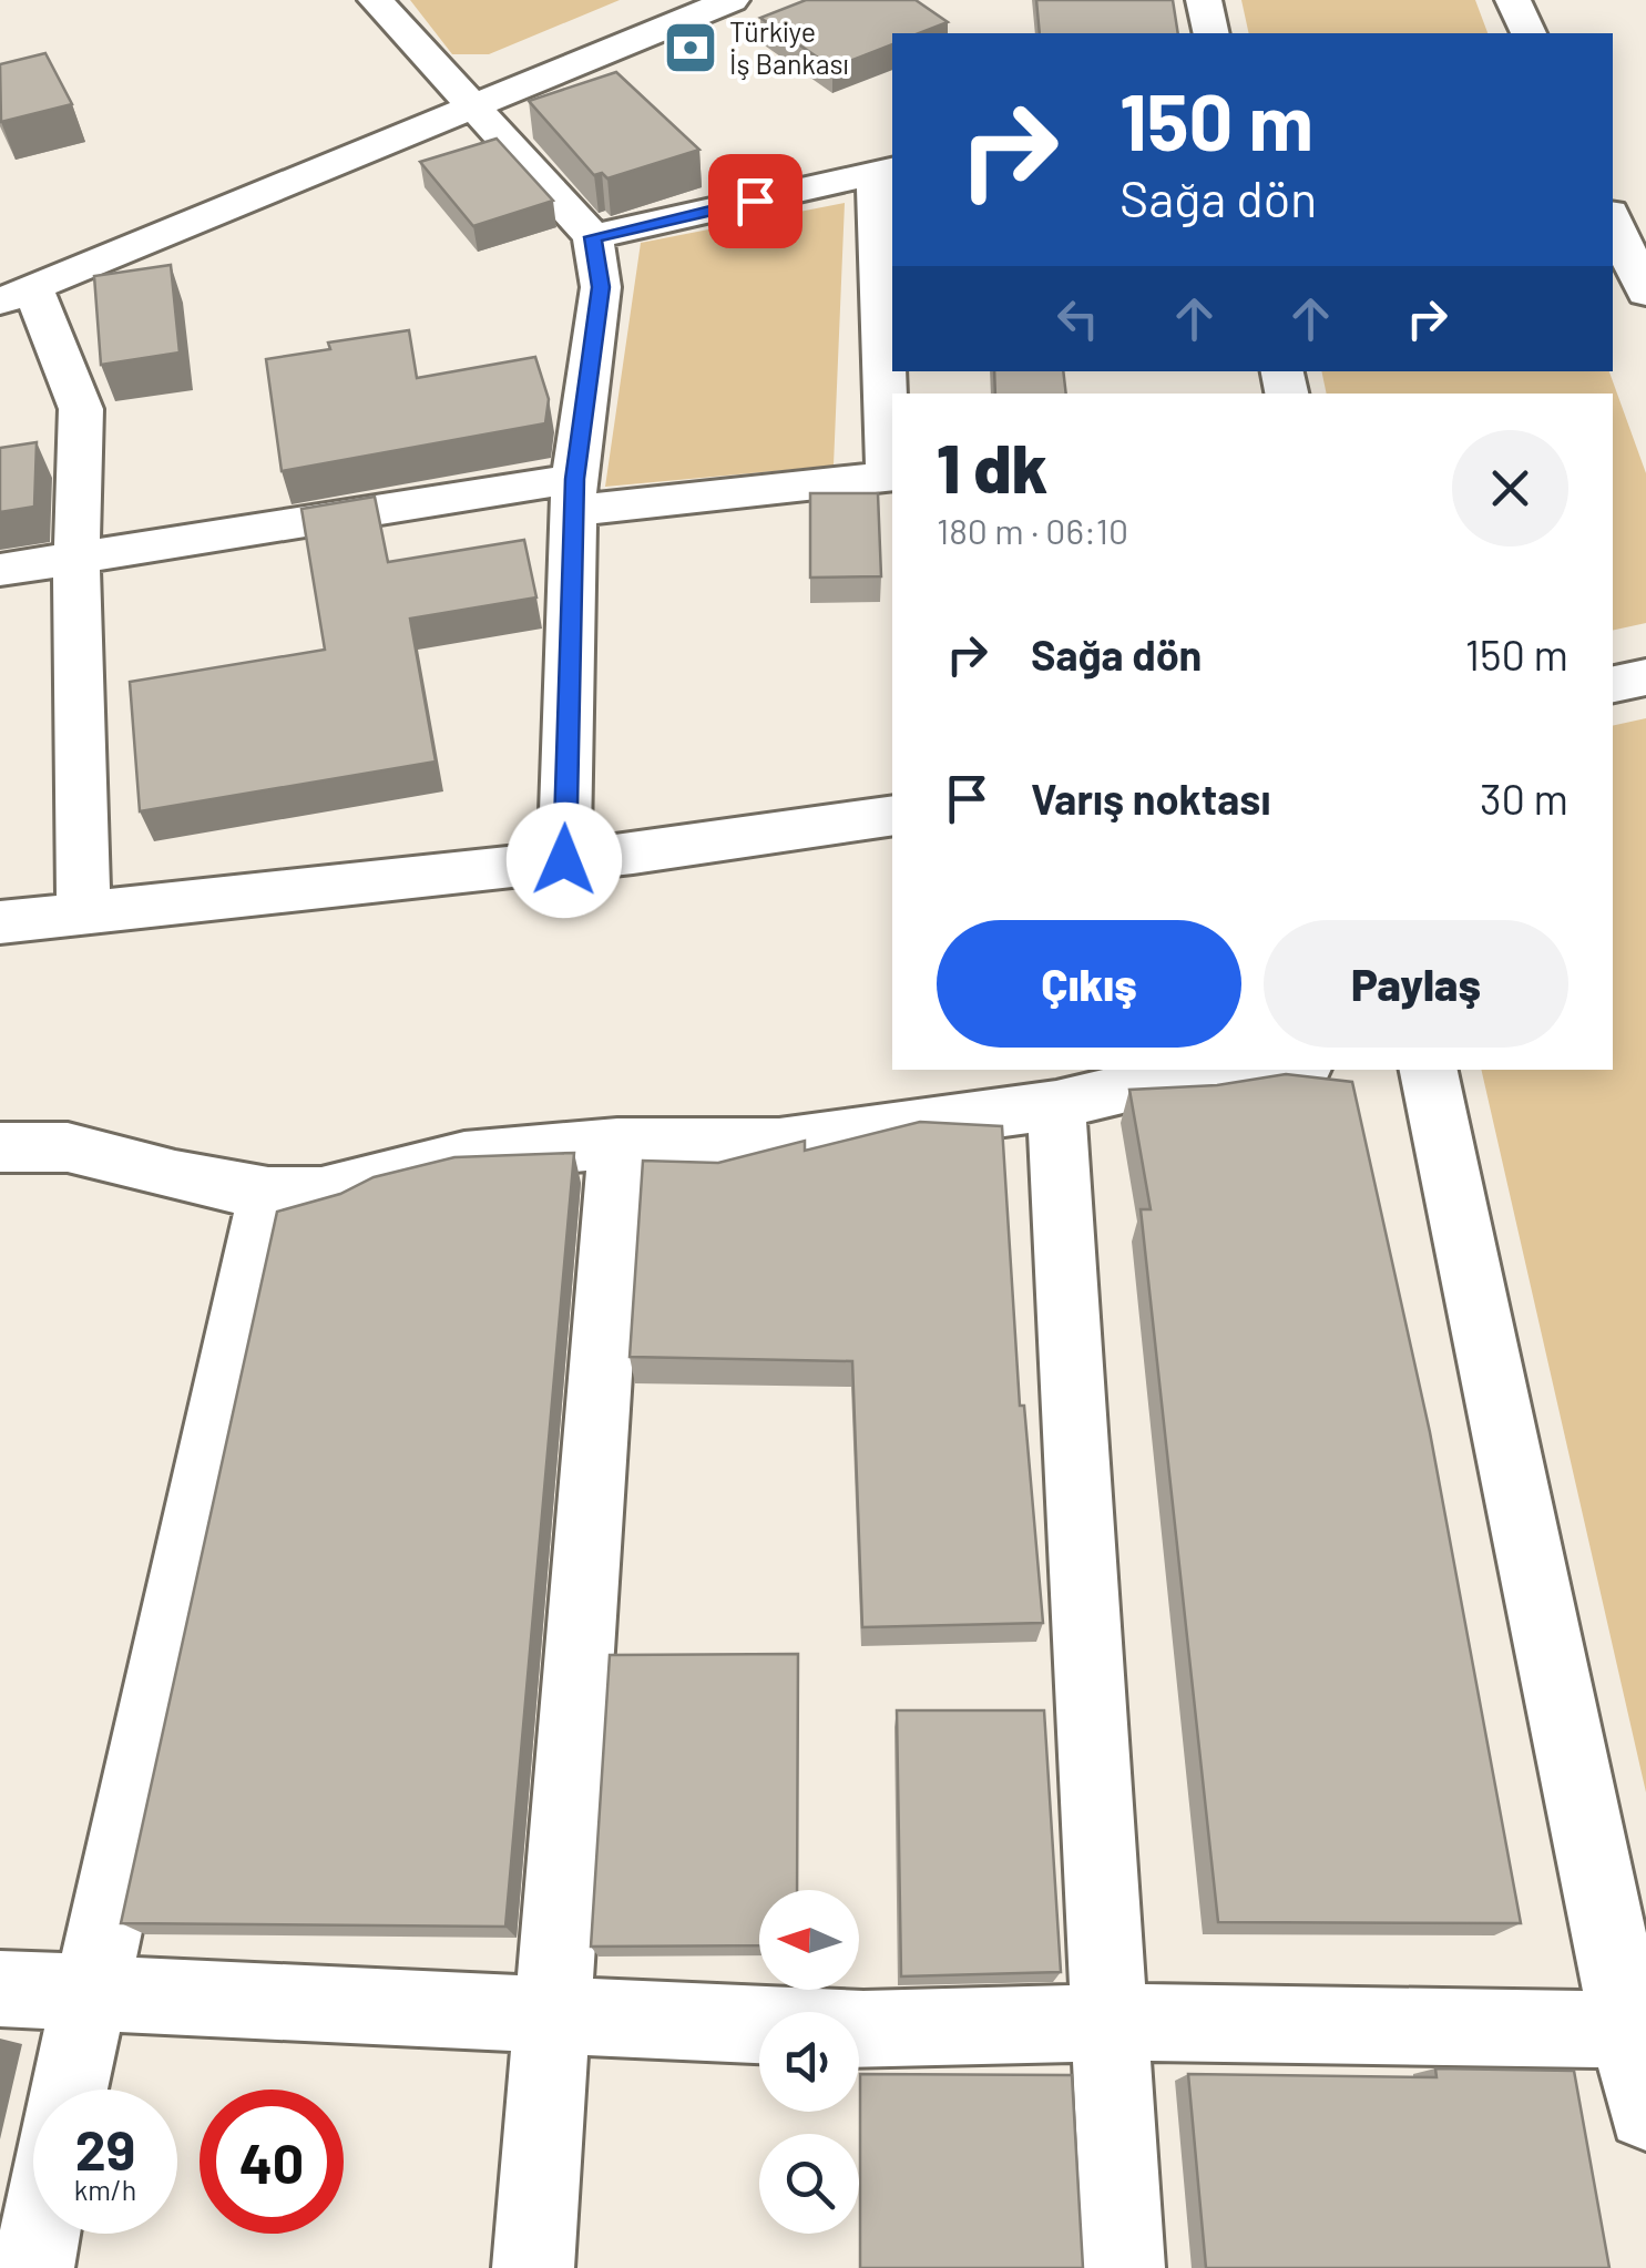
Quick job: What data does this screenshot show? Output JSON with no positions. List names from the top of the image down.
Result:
{
  "places": {
    "bank": ["Türkiye İş Bankası"]
  },
  "north": "left",
  "page": {
    "turn": ["150 m", "Sağa dön"],
    "heading": ["1 dk", "180 m · 06:10"],
    "list": [
      {
        "name": "Sağa dön",
        "value": "150 m"
      },
      {
        "name": "Varış noktası",
        "value": "30 m"
      }
    ],
    "buttons": ["Çıkış", "Paylaş"],
    "speed": "29 km/h",
    "limit": "40"
  }
}
